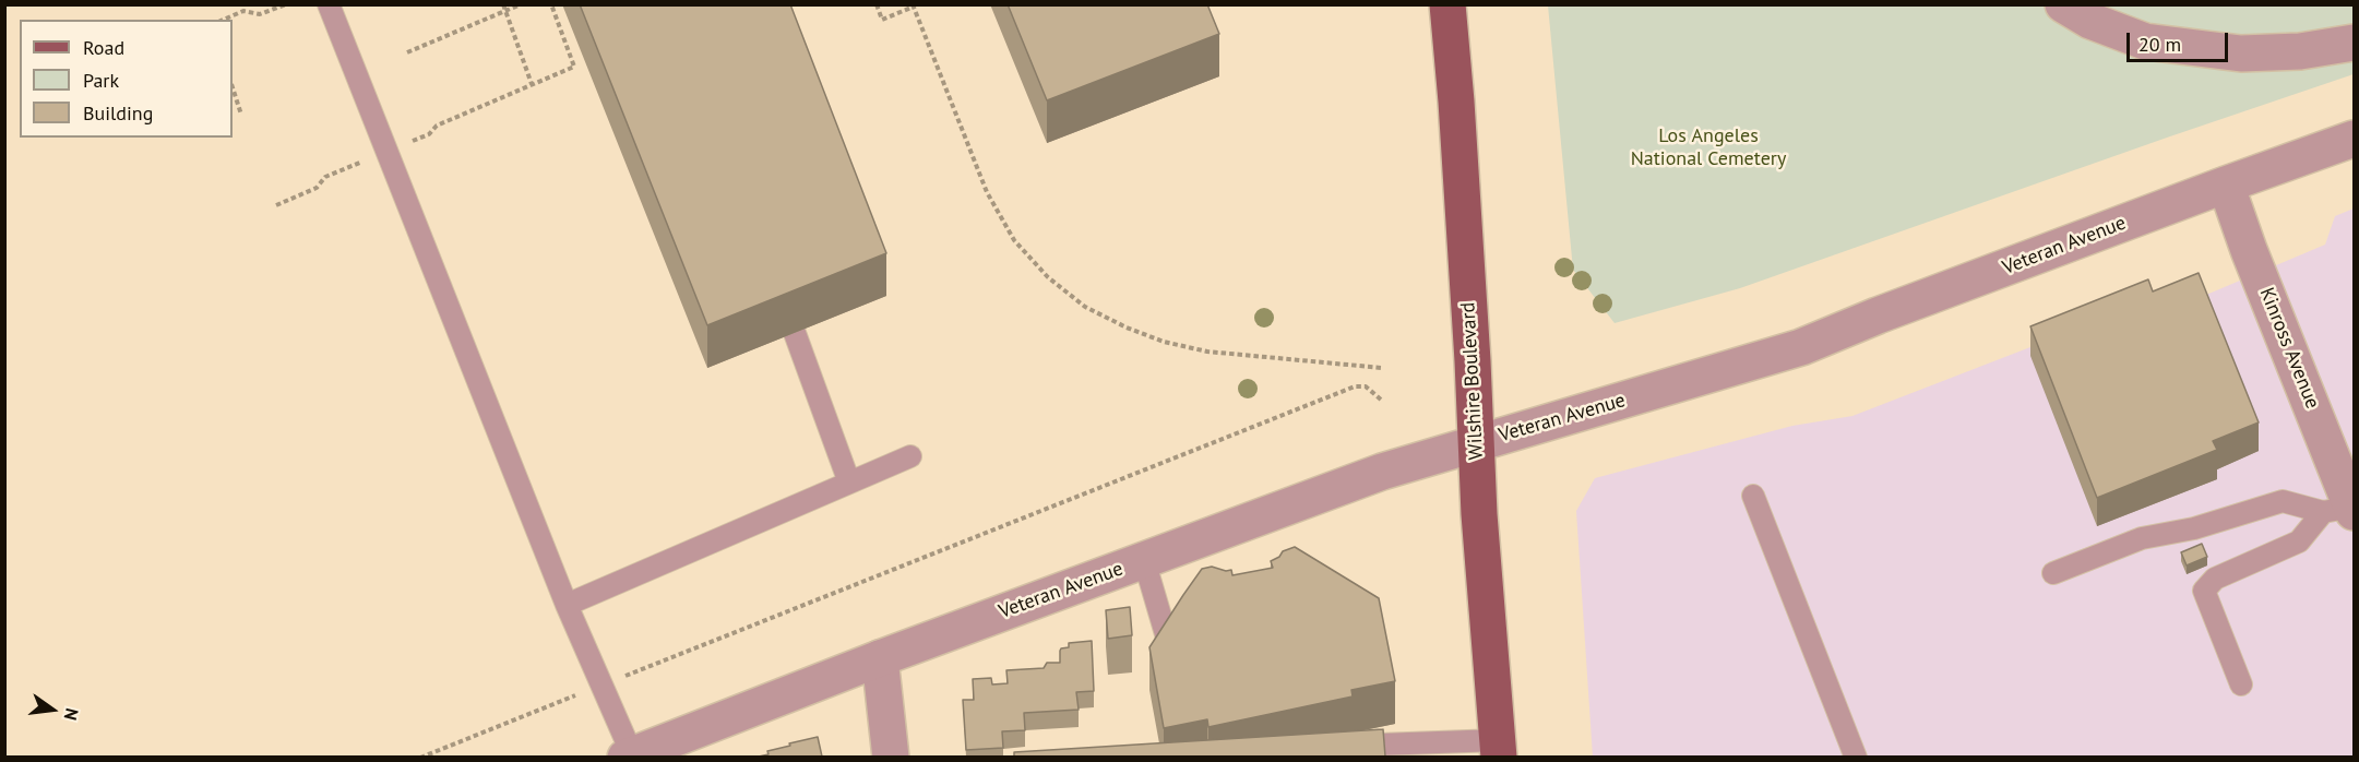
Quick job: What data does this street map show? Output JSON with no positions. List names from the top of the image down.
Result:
{
  "streets": {
    "main road": ["Wilshire Boulevard"],
    "street": ["Veteran Avenue", "Kinross Avenue"]
  },
  "crossings": [
    ["Veteran Avenue", "Kinross Avenue"],
    ["Veteran Avenue", "Wilshire Boulevard"]
  ],
  "parks": ["Los Angeles National Cemetery"],
  "legend": ["Road", "Park", "Building"],
  "scale_bar": "20 m",
  "north": "right"
}
